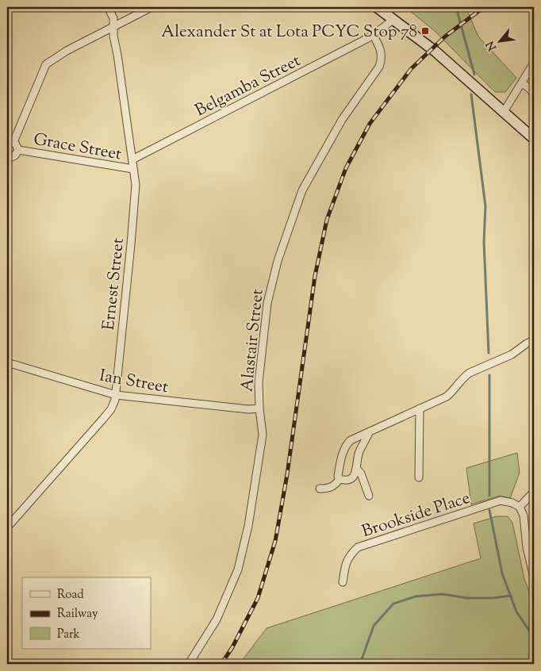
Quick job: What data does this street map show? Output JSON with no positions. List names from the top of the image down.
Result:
{
  "streets": {
    "street": [
      "Belgamba Street",
      "Grace Street",
      "Ernest Street",
      "Alastair Street",
      "Ian Street",
      "Brookside Place"
    ]
  },
  "crossings": [
    ["Belgamba Street", "Ernest Street"],
    ["Belgamba Street", "Alastair Street"],
    ["Grace Street", "Ernest Street"],
    ["Ernest Street", "Ian Street"],
    ["Alastair Street", "Ian Street"]
  ],
  "places": {
    "transit": ["Alexander St at Lota PCYC Stop 78"]
  },
  "legend": ["Road", "Railway", "Park"],
  "north": "bottom left"
}
